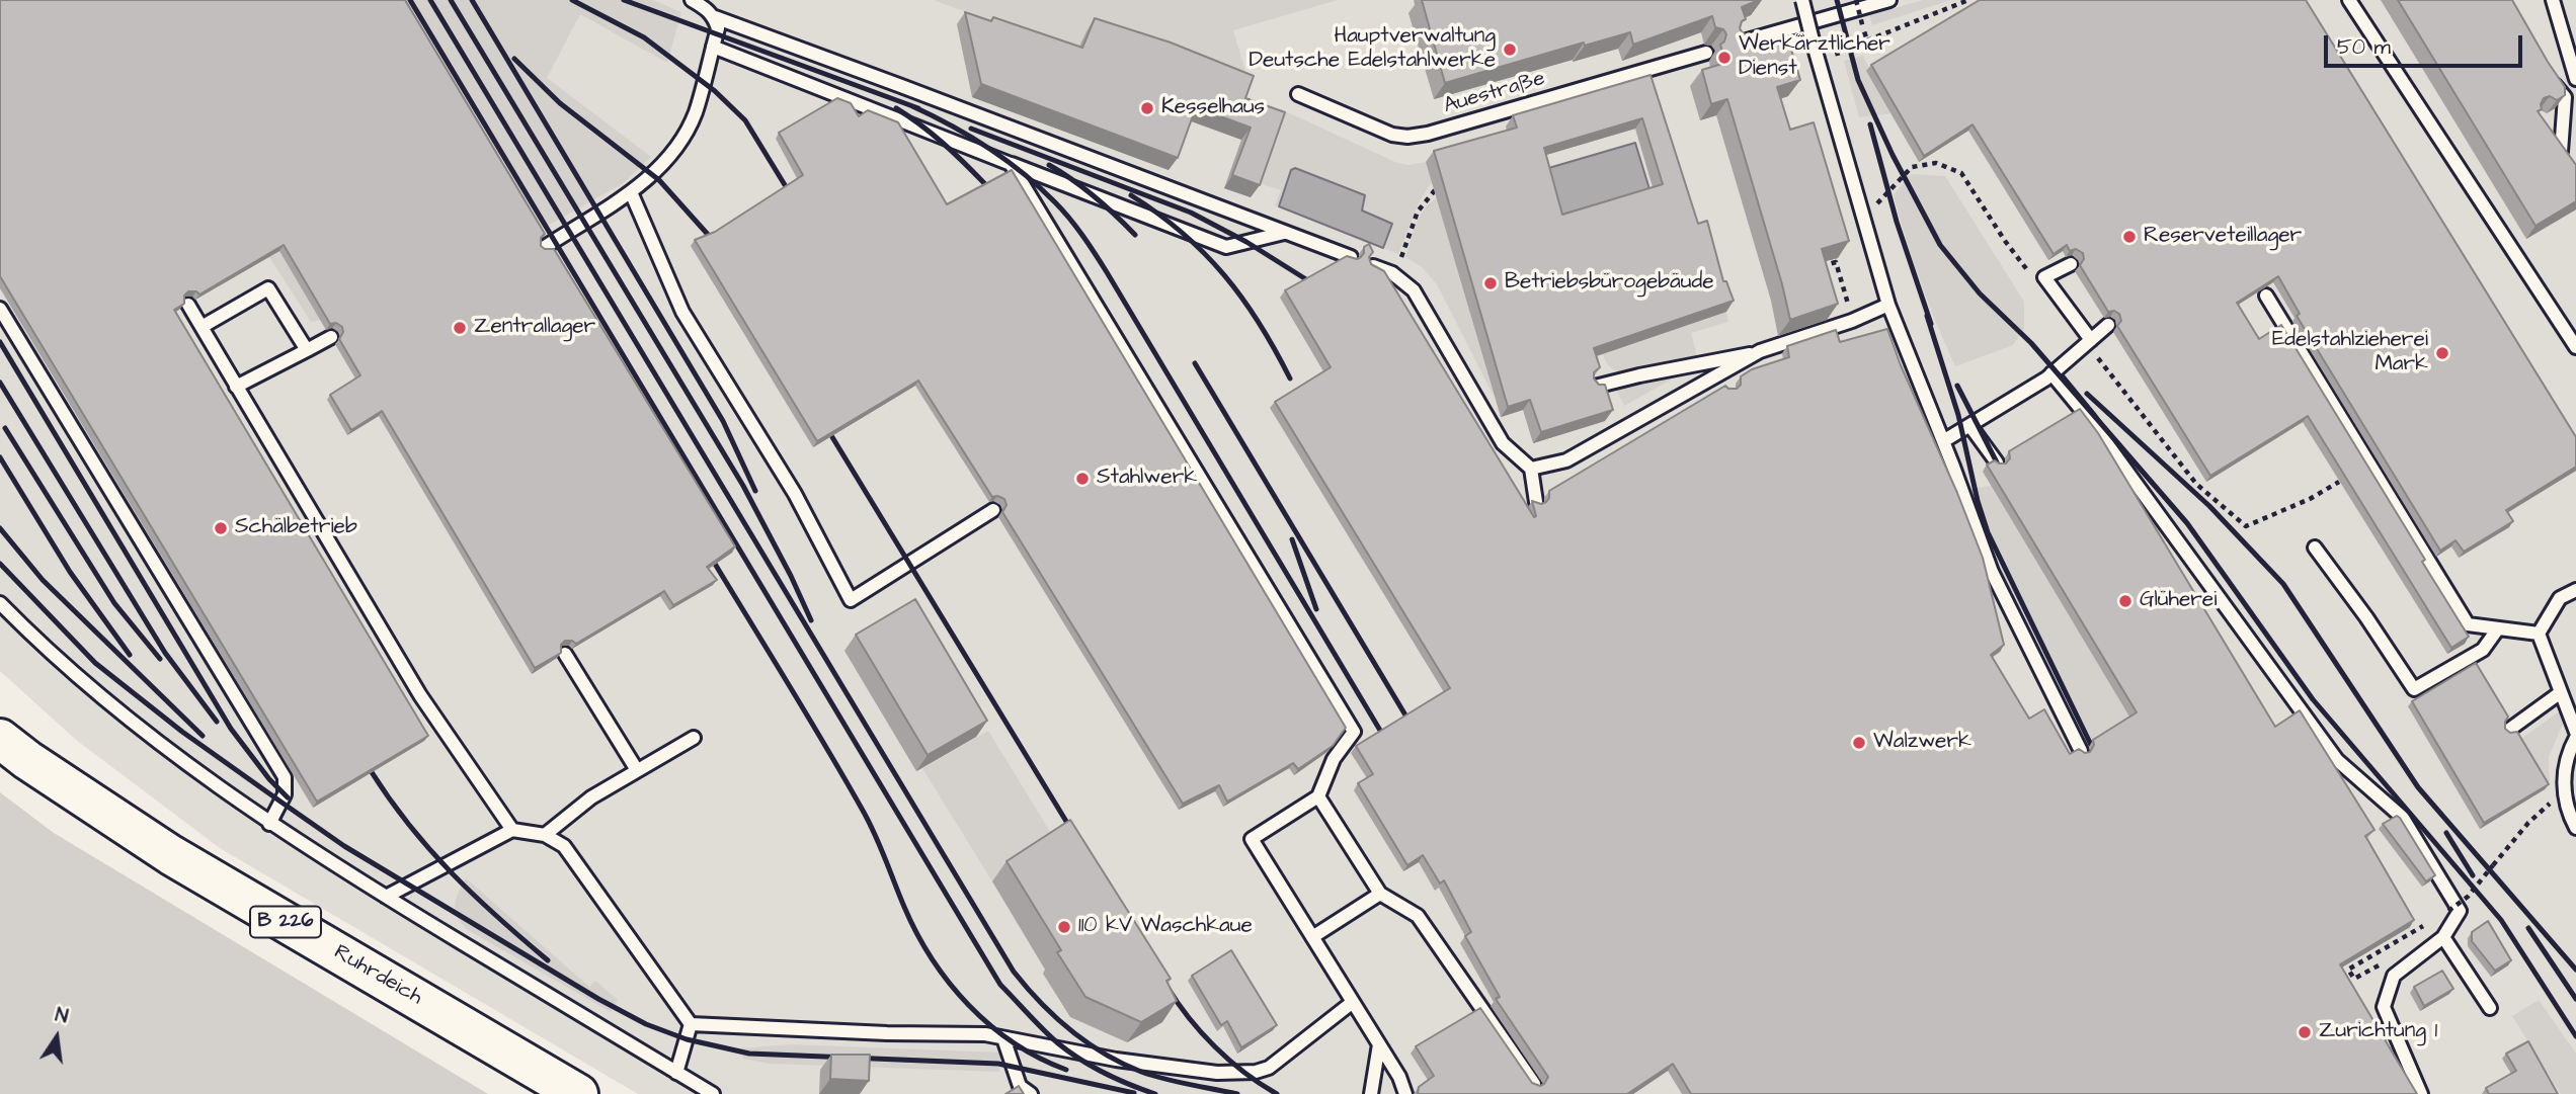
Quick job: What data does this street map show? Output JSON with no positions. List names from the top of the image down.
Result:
{
  "streets": {
    "main road": ["B 226", "Ruhrdeich"],
    "lane": ["Auestraße"]
  },
  "places": [
    "Hauptverwaltung Deutsche Edelstahlwerke",
    "Werkärztlicher Dienst",
    "Kesselhaus",
    "Reserveteillager",
    "Betriebsbürogebäude",
    "Zentrallager",
    "Edelstahlzieherei Mark",
    "Stahlwerk",
    "Schälbetrieb",
    "Glüherei",
    "Walzwerk",
    "110 kV Waschkaue",
    "Zurichtung 1"
  ],
  "scale_bar": "50 m",
  "north": "top"
}
